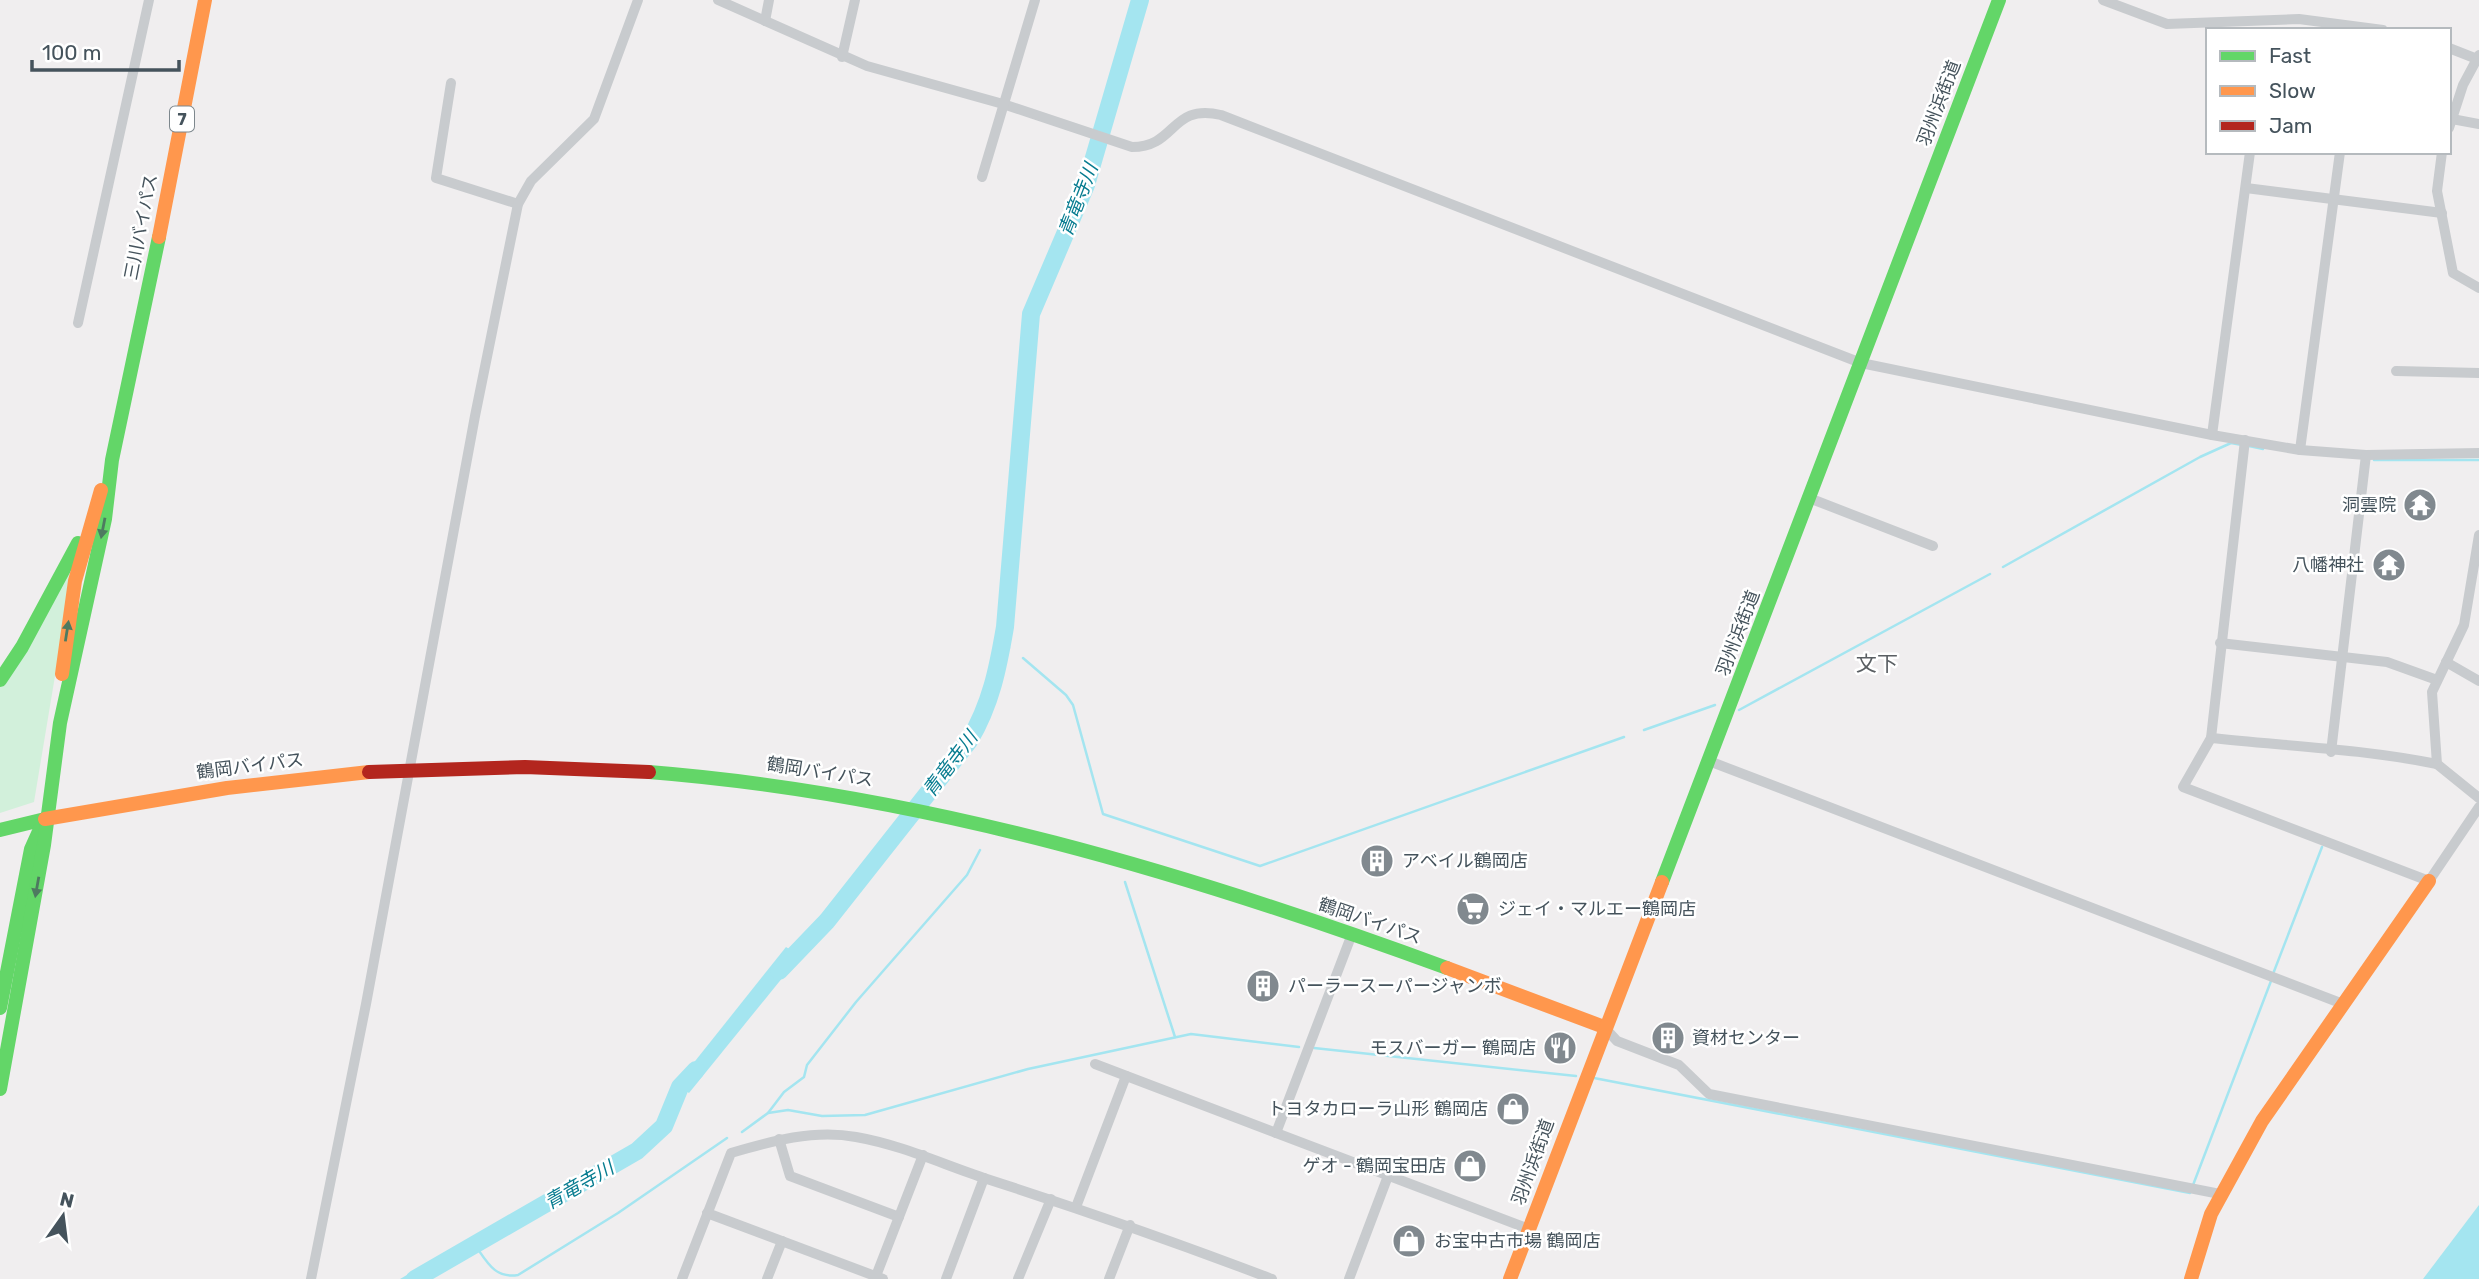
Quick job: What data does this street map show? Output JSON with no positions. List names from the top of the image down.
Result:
{
  "streets": {
    "main road": [
      "羽州浜街道",
      "7",
      "三川バイパス",
      "鶴岡バイパス"
    ]
  },
  "crossings": [
    ["羽州浜街道", "鶴岡バイパス"],
    ["三川バイパス", "鶴岡バイパス"]
  ],
  "districts": ["文下"],
  "water": ["青竜寺川"],
  "places": {
    "temple": ["洞雲院", "八幡神社"],
    "building": ["アベイル鶴岡店", "パーラースーパージャンボ", "資材センター"],
    "supermarket": ["ジェイ・マルエー鶴岡店"],
    "restaurant": ["モスバーガー 鶴岡店"],
    "shop": ["トヨタカローラ山形 鶴岡店", "ゲオ - 鶴岡宝田店", "お宝中古市場 鶴岡店"]
  },
  "legend": ["Fast", "Slow", "Jam"],
  "scale_bar": "100 m",
  "north": "top"
}
